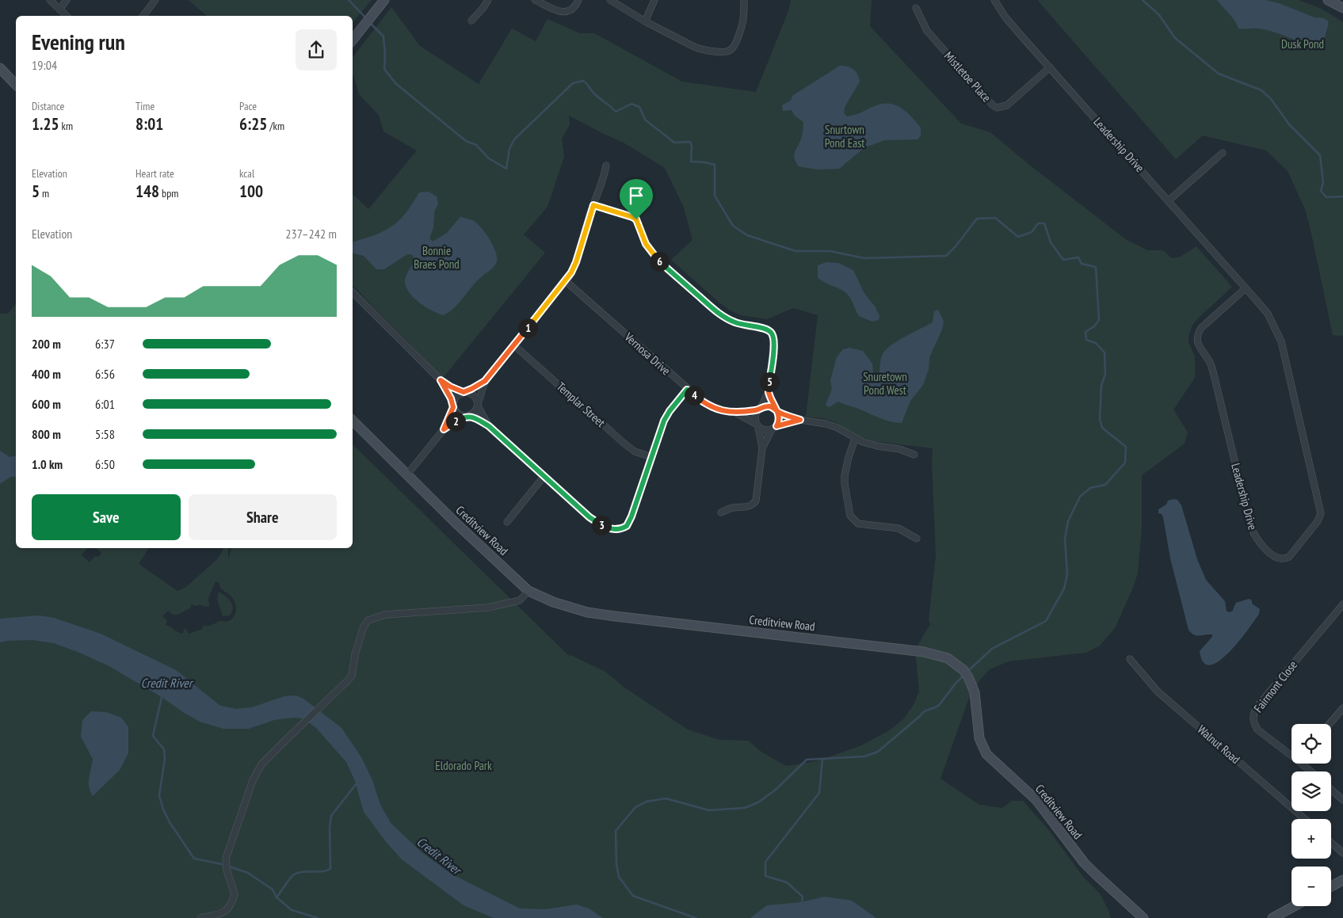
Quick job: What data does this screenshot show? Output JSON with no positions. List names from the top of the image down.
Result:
{
  "streets": {
    "street": [
      "Mistletoe Place",
      "Leadership Drive",
      "Vernosa Drive",
      "Templar Street",
      "Creditview Road",
      "Fairmont Close",
      "Walnut Road"
    ]
  },
  "crossings": [
    ["Mistletoe Place", "Leadership Drive"]
  ],
  "water": ["Credit River"],
  "parks": [
    "Dusk Pond",
    "Snurtown Pond East",
    "Bonnie Braes Pond",
    "Snuretown Pond West",
    "Eldorado Park"
  ],
  "page": {
    "heading": ["Evening run", "19:04"],
    "stats": [
      ["Distance", "1.25 km"],
      ["Time", "8:01"],
      ["Pace", "6:25 /km"],
      ["Elevation", "5 m"],
      ["Heart rate", "148 bpm"],
      ["kcal", "100"]
    ],
    "chart": ["Elevation", "237–242 m"],
    "pins": [
      "6",
      "1",
      "5",
      "4",
      "2",
      "3"
    ],
    "list": [
      {
        "name": "200 m",
        "note": "6:37"
      },
      {
        "name": "400 m",
        "note": "6:56"
      },
      {
        "name": "600 m",
        "note": "6:01"
      },
      {
        "name": "800 m",
        "note": "5:58"
      },
      {
        "name": "1.0 km",
        "note": "6:50"
      }
    ],
    "buttons": ["Save", "Share"],
    "map_buttons": ["+", "−"]
  }
}
